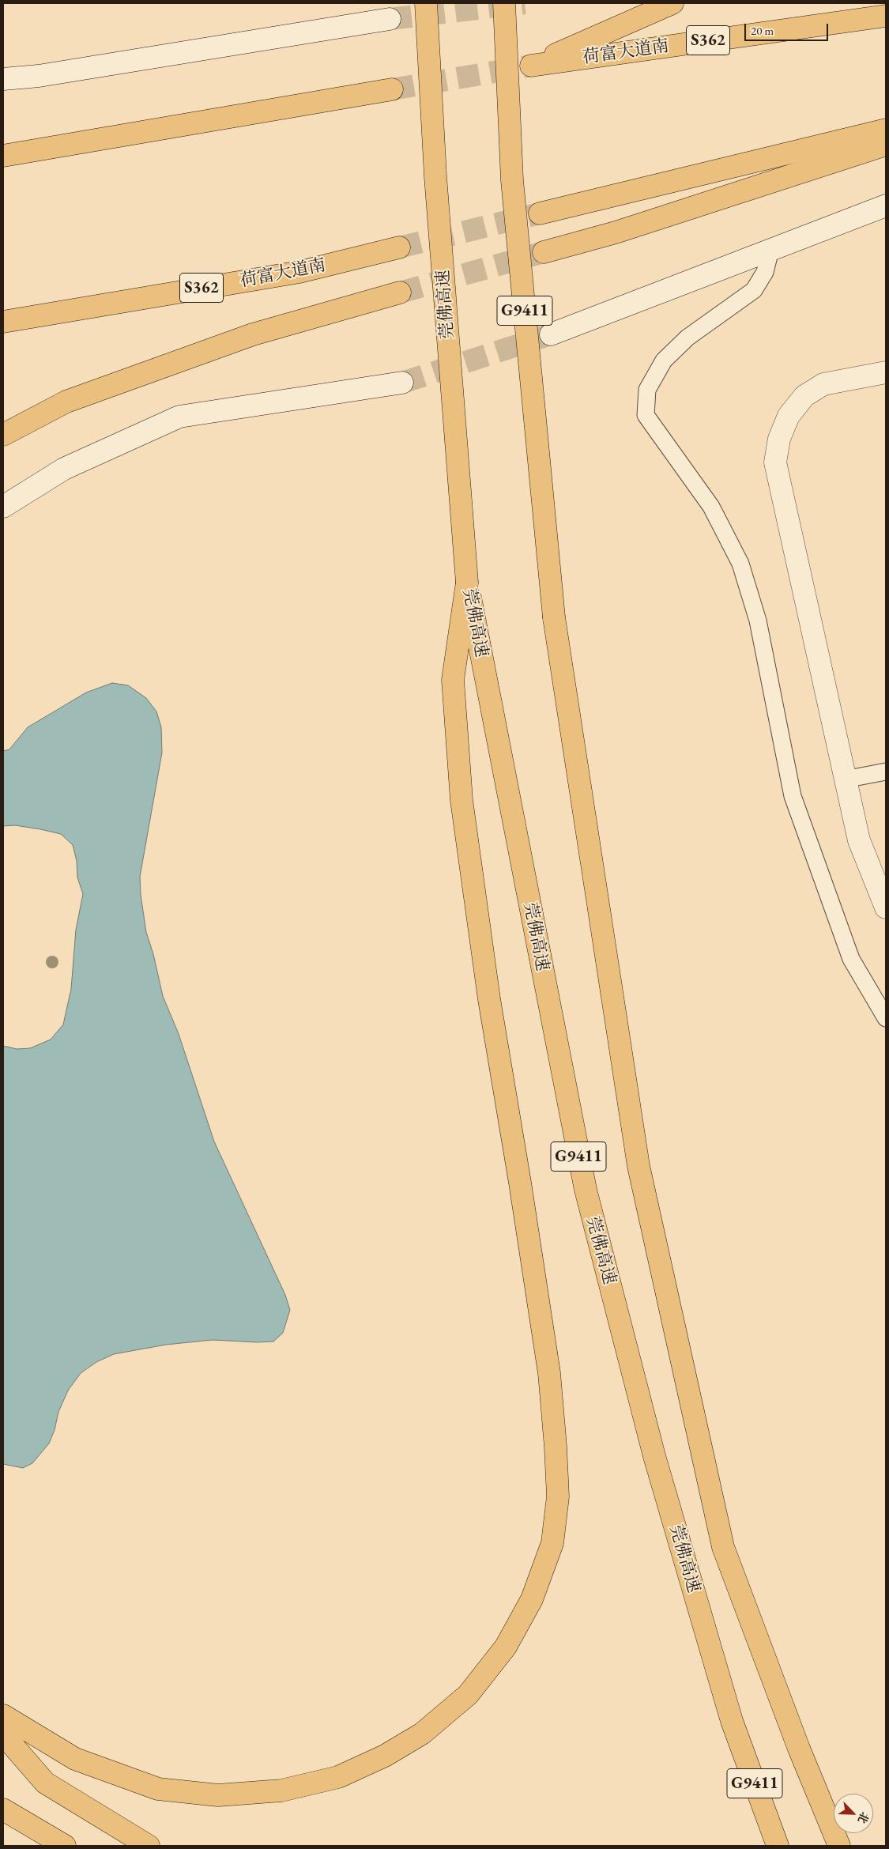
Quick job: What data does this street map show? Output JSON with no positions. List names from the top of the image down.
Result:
{
  "streets": {
    "main road": [
      "S362",
      "荷富大道南",
      "莞佛高速",
      "G9411"
    ]
  },
  "scale_bar": "20 m",
  "north": "bottom right"
}
